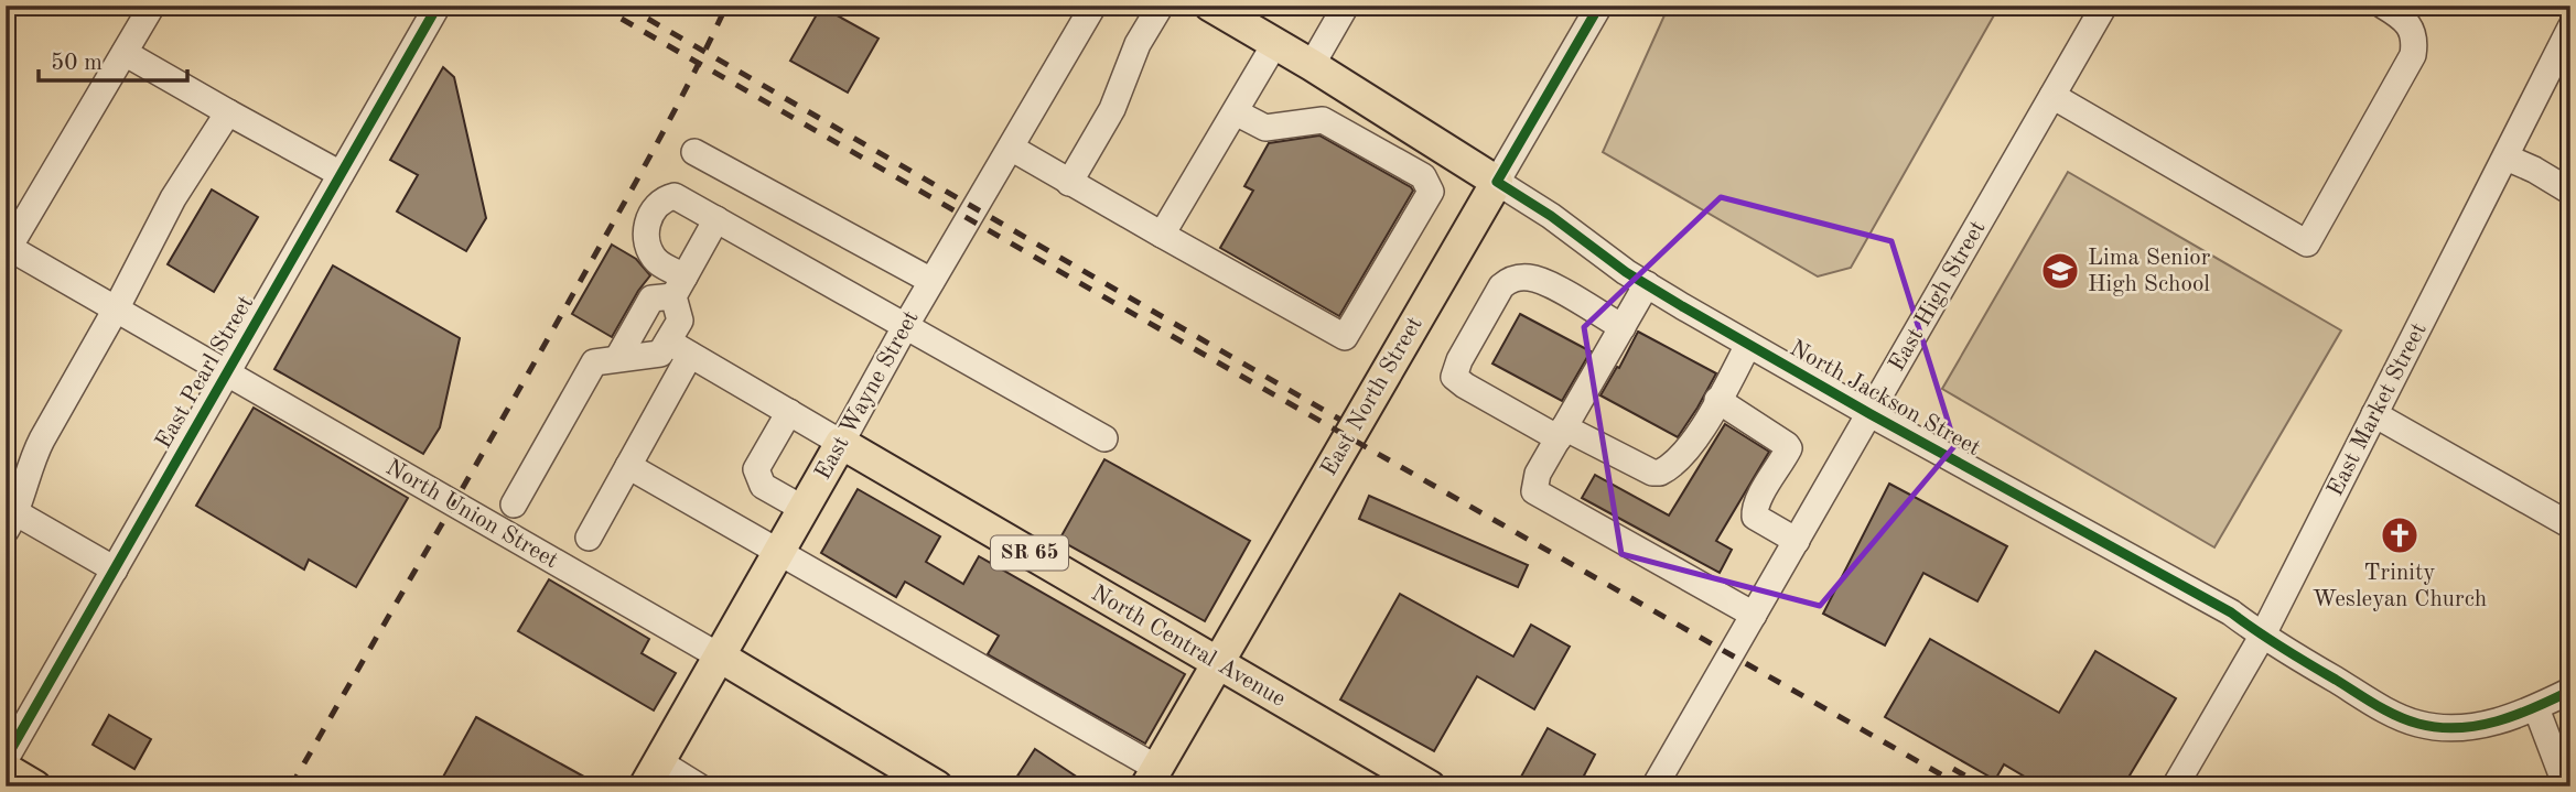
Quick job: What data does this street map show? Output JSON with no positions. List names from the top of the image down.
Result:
{
  "streets": {
    "main road": [
      "East Wayne Street",
      "East North Street",
      "North Jackson Street",
      "North Union Street",
      "SR 65",
      "North Central Avenue"
    ],
    "street": ["East High Street", "East Pearl Street", "East Market Street"]
  },
  "crossings": [
    ["East High Street", "North Jackson Street"],
    ["East Pearl Street", "North Union Street"],
    ["East Wayne Street", "North Union Street"],
    ["East Wayne Street", "North Central Avenue"],
    ["East North Street", "North Jackson Street"],
    ["East North Street", "North Central Avenue"],
    ["North Jackson Street", "East Market Street"]
  ],
  "places": {
    "school or university": ["Lima Senior High School"],
    "church": ["Trinity Wesleyan Church"]
  },
  "scale_bar": "50 m"
}
